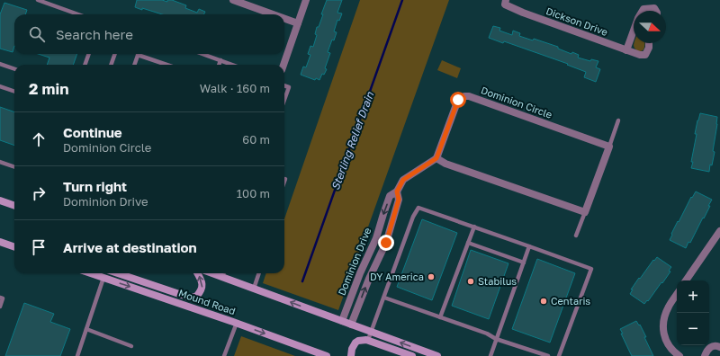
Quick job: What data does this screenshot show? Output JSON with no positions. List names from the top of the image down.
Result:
{
  "streets": {
    "main road": ["Mound Road"],
    "street": ["Dickson Drive", "Dominion Circle", "Dominion Drive"]
  },
  "crossings": [
    ["Dominion Circle", "Dominion Drive"]
  ],
  "water": ["Sterling Relief Drain"],
  "places": ["DY America", "Stabilus", "Centaris"],
  "north": "right",
  "page": {
    "search": "Search here",
    "heading": ["2 min", "Walk · 160 m"],
    "list": [
      ["Continue", "Dominion Circle", "60 m"],
      ["Turn right", "Dominion Drive", "100 m"],
      "Arrive at destination"
    ],
    "map_buttons": ["+", "−"]
  }
}
